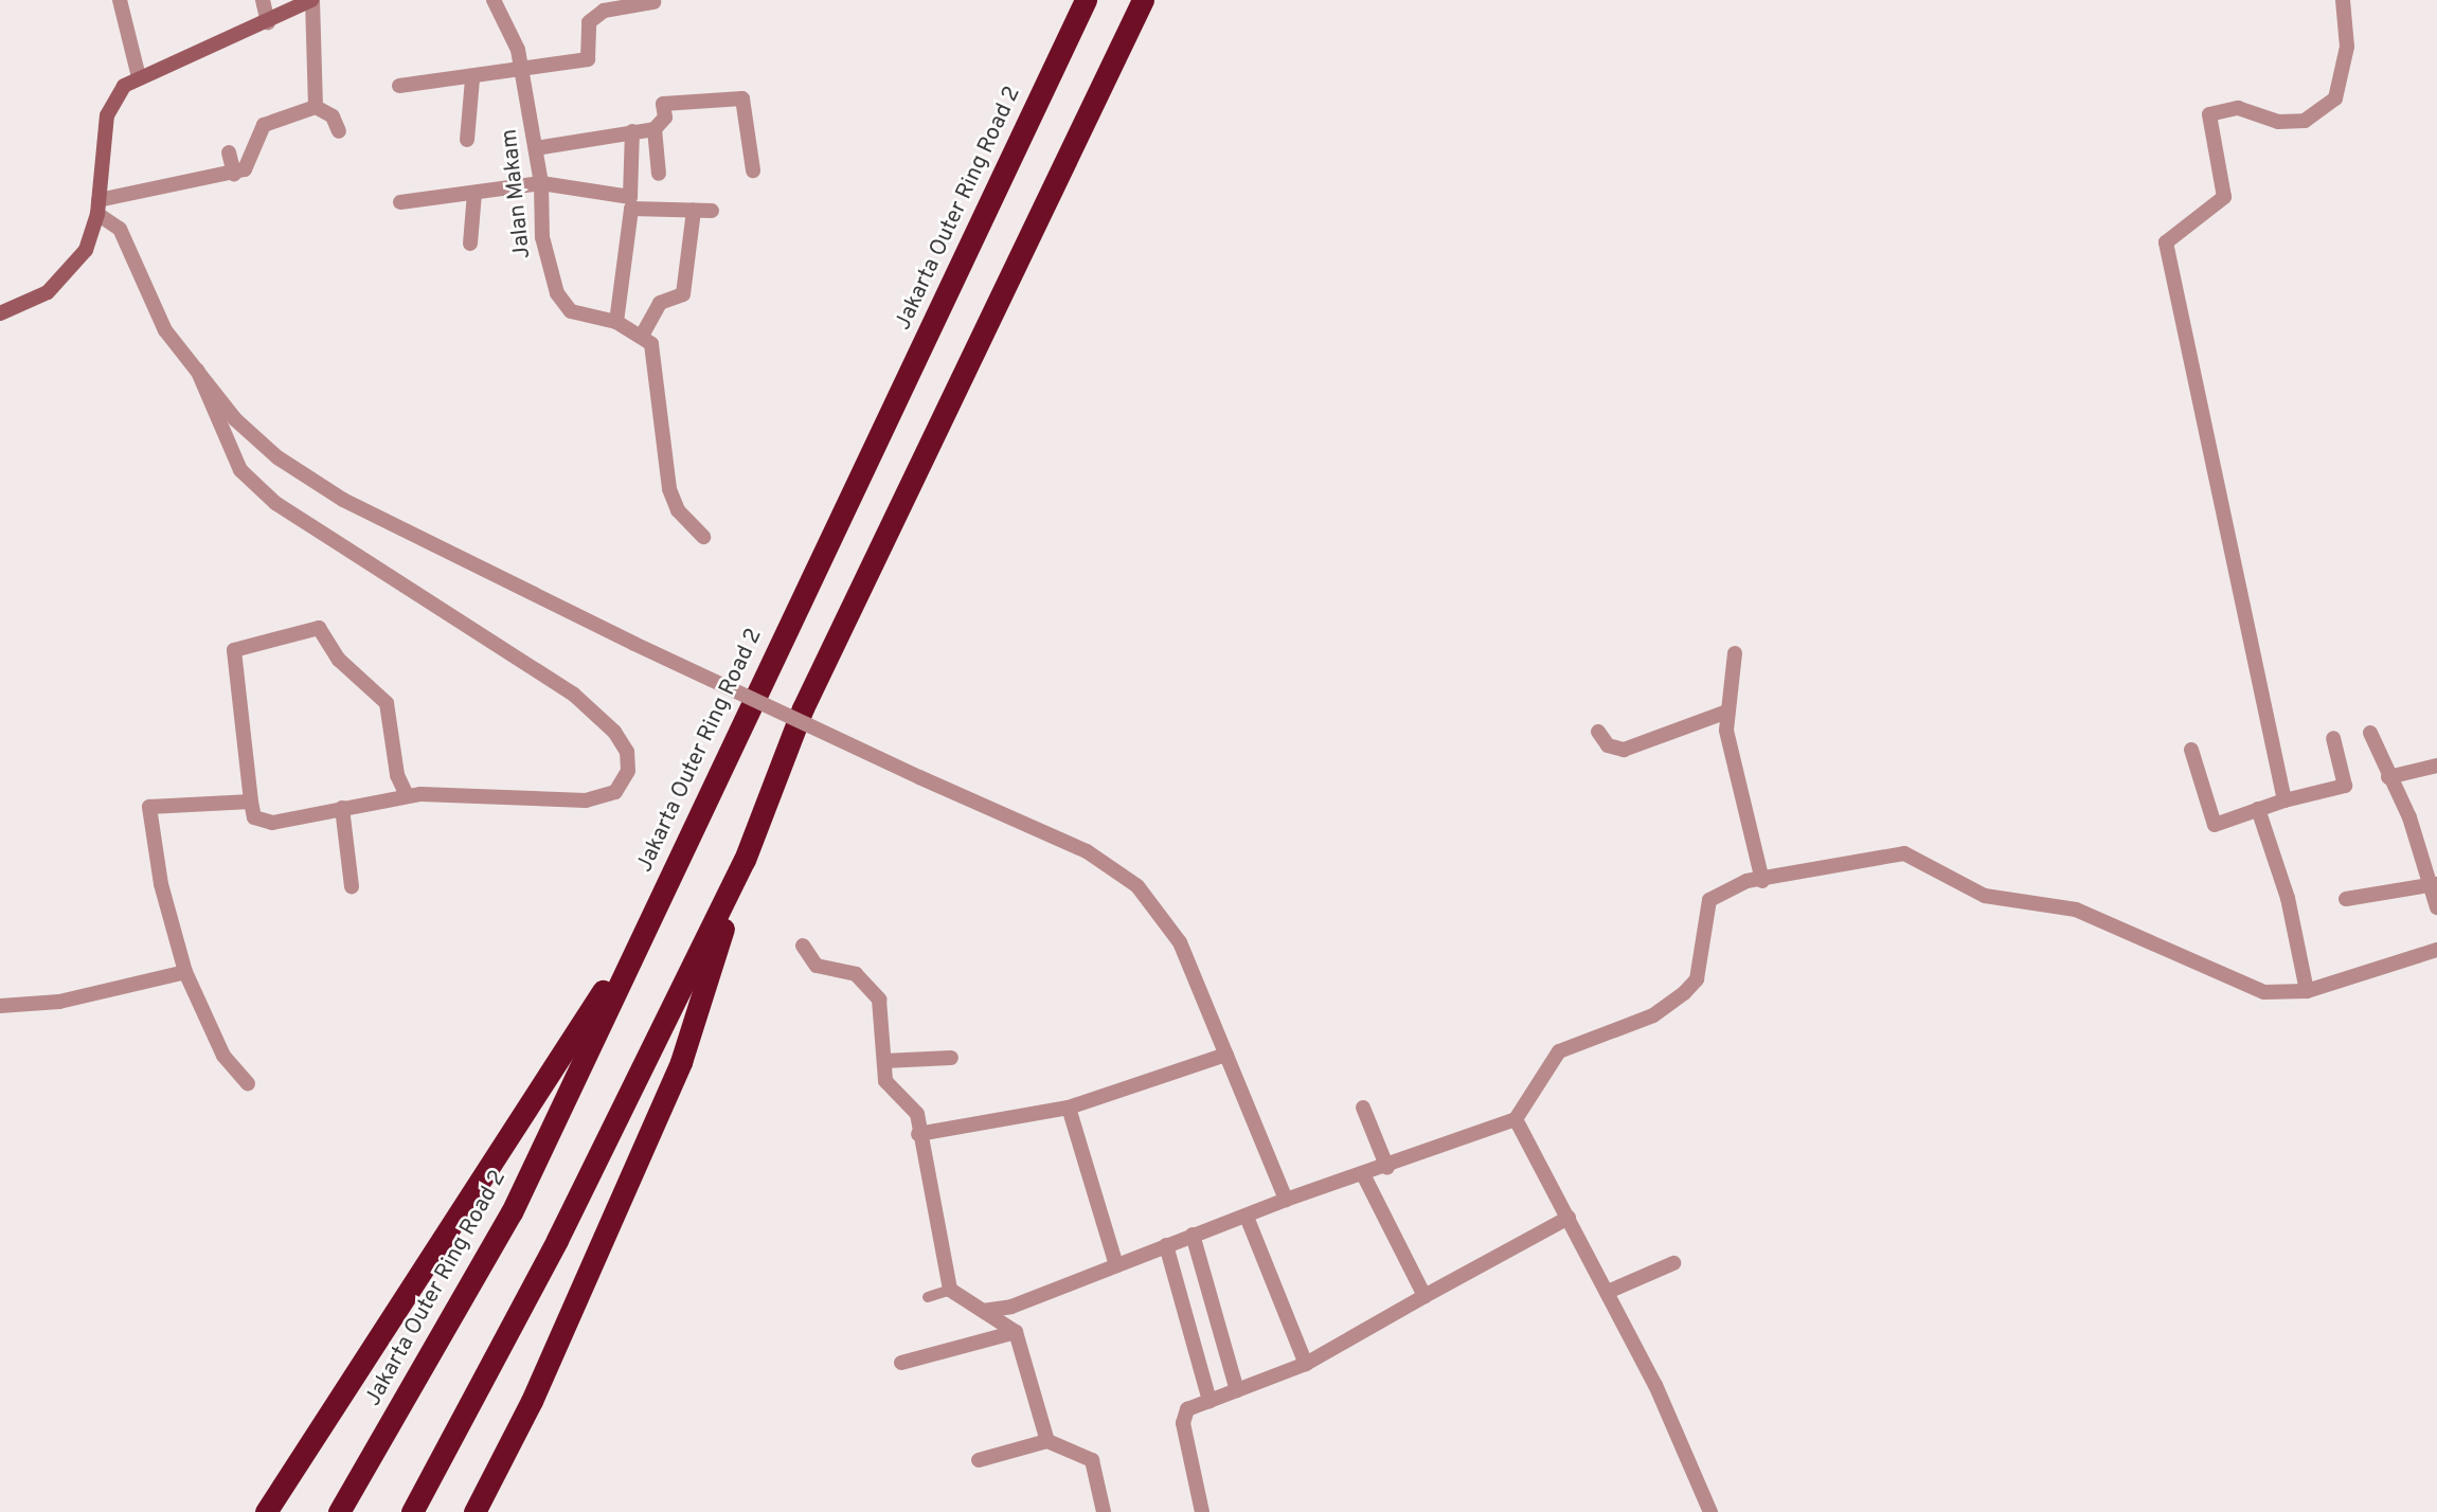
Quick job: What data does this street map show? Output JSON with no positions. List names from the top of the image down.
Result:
{
  "streets": {
    "highway": ["Jakarta Outer Ring Road 2"],
    "street": ["Jalan Makam"]
  }
}
